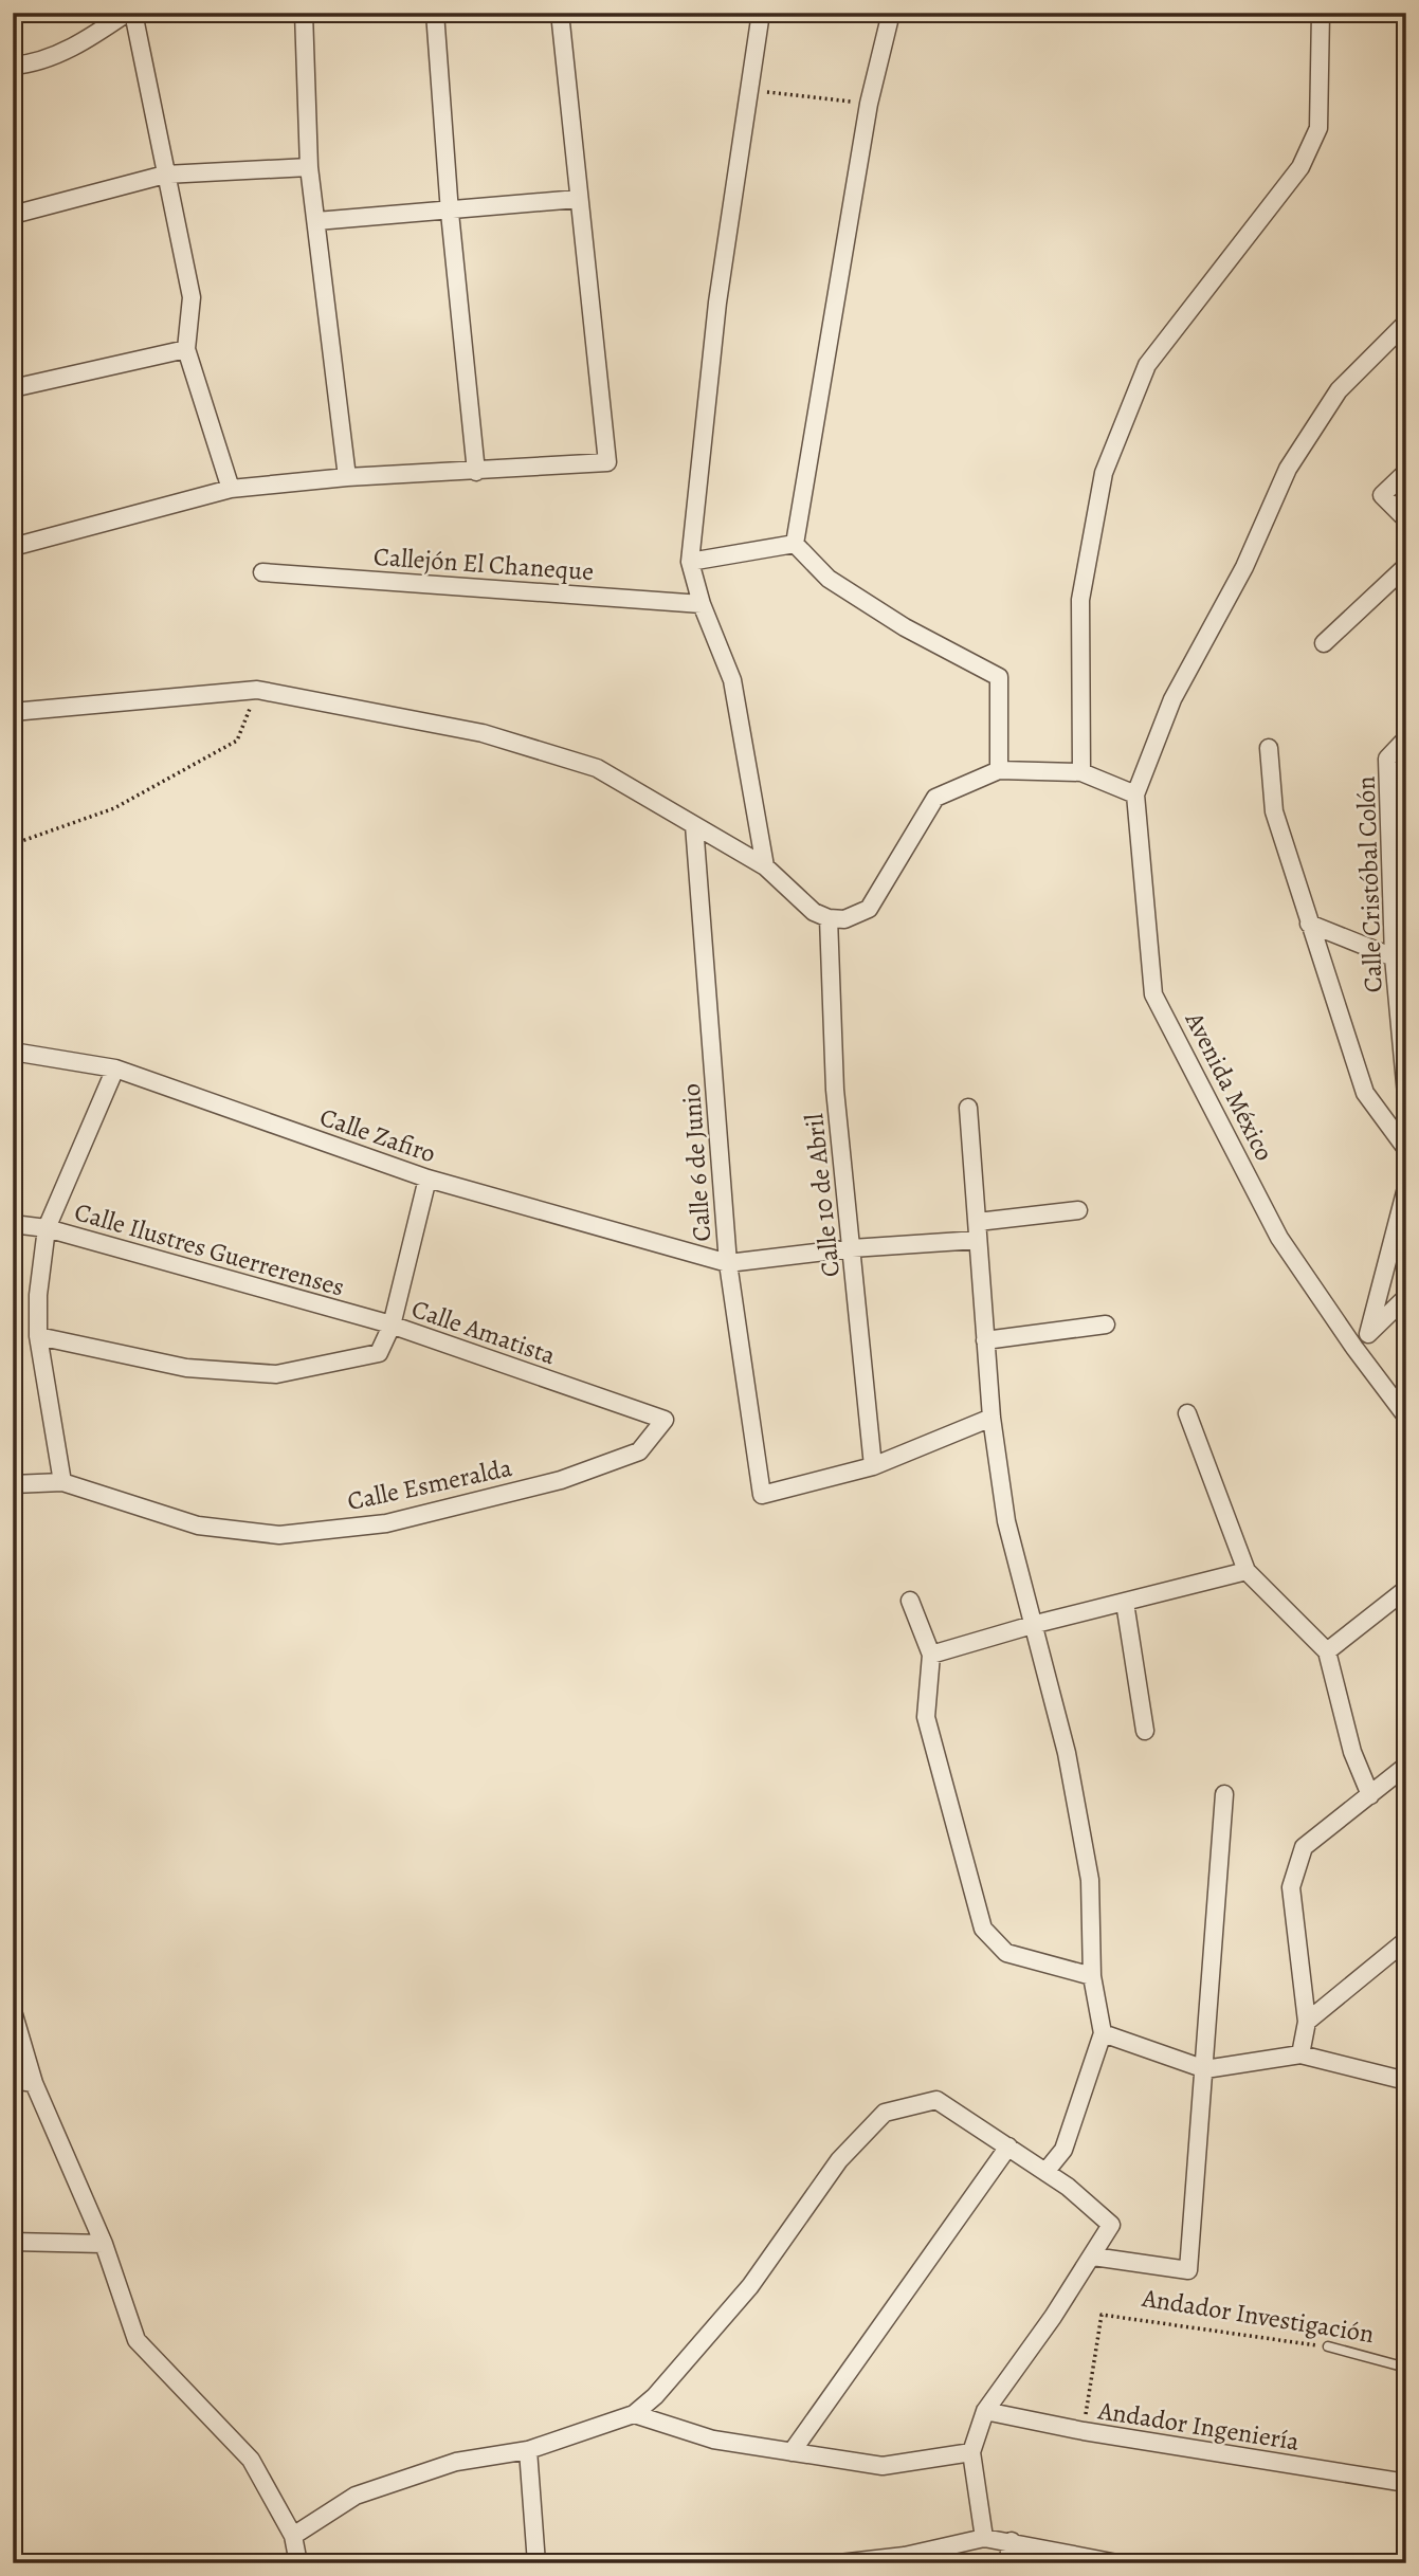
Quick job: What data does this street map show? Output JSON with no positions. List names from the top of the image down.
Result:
{
  "streets": {
    "street": [
      "Callejón El Chaneque",
      "Calle Cristóbal Colón",
      "Avenida México",
      "Calle Zafiro",
      "Calle 6 de Junio",
      "Calle 10 de Abril",
      "Calle Ilustres Guerrerenses",
      "Calle Amatista",
      "Calle Esmeralda",
      "Andador Investigación",
      "Andador Ingeniería"
    ]
  },
  "crossings": [
    ["Calle Zafiro", "Calle 6 de Junio"],
    ["Calle 6 de Junio", "Calle 10 de Abril"],
    ["Calle Ilustres Guerrerenses", "Calle Amatista"],
    ["Calle Amatista", "Calle Esmeralda"],
    ["Andador Investigación", "Andador Ingeniería"]
  ]
}
